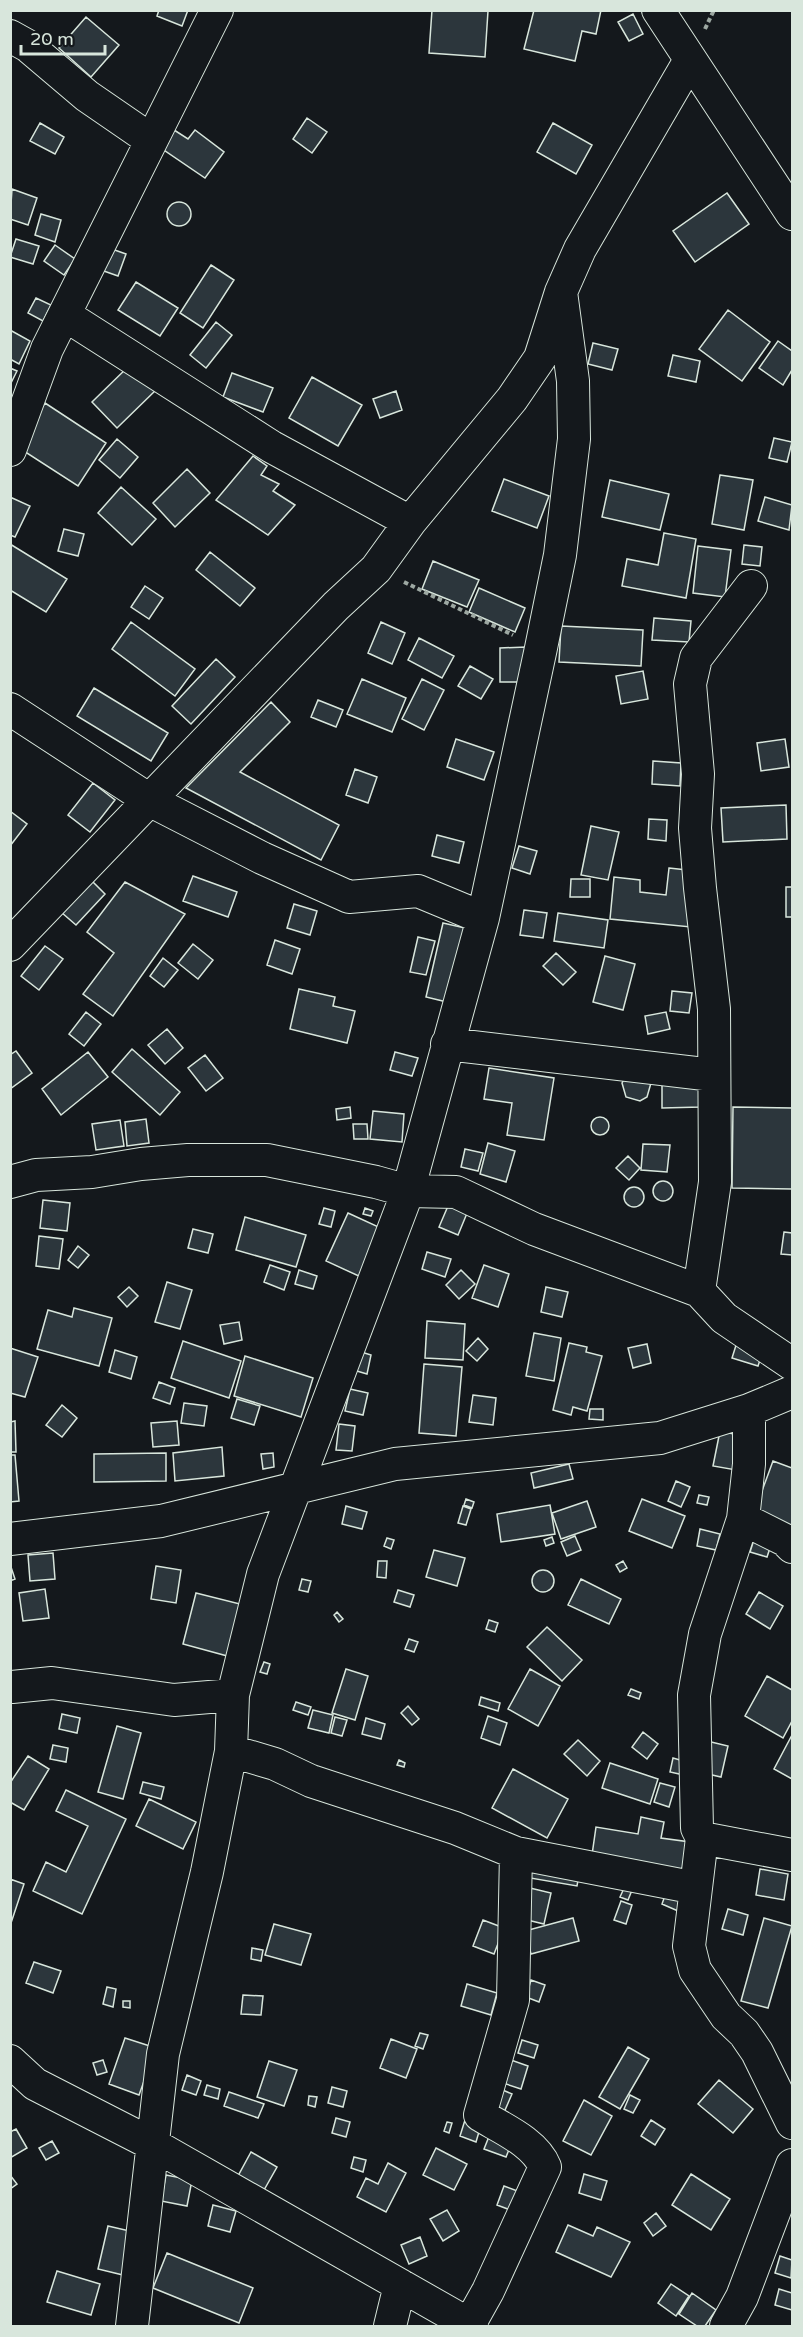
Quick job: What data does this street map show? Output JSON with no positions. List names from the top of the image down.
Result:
{
  "scale_bar": "20 m"
}
